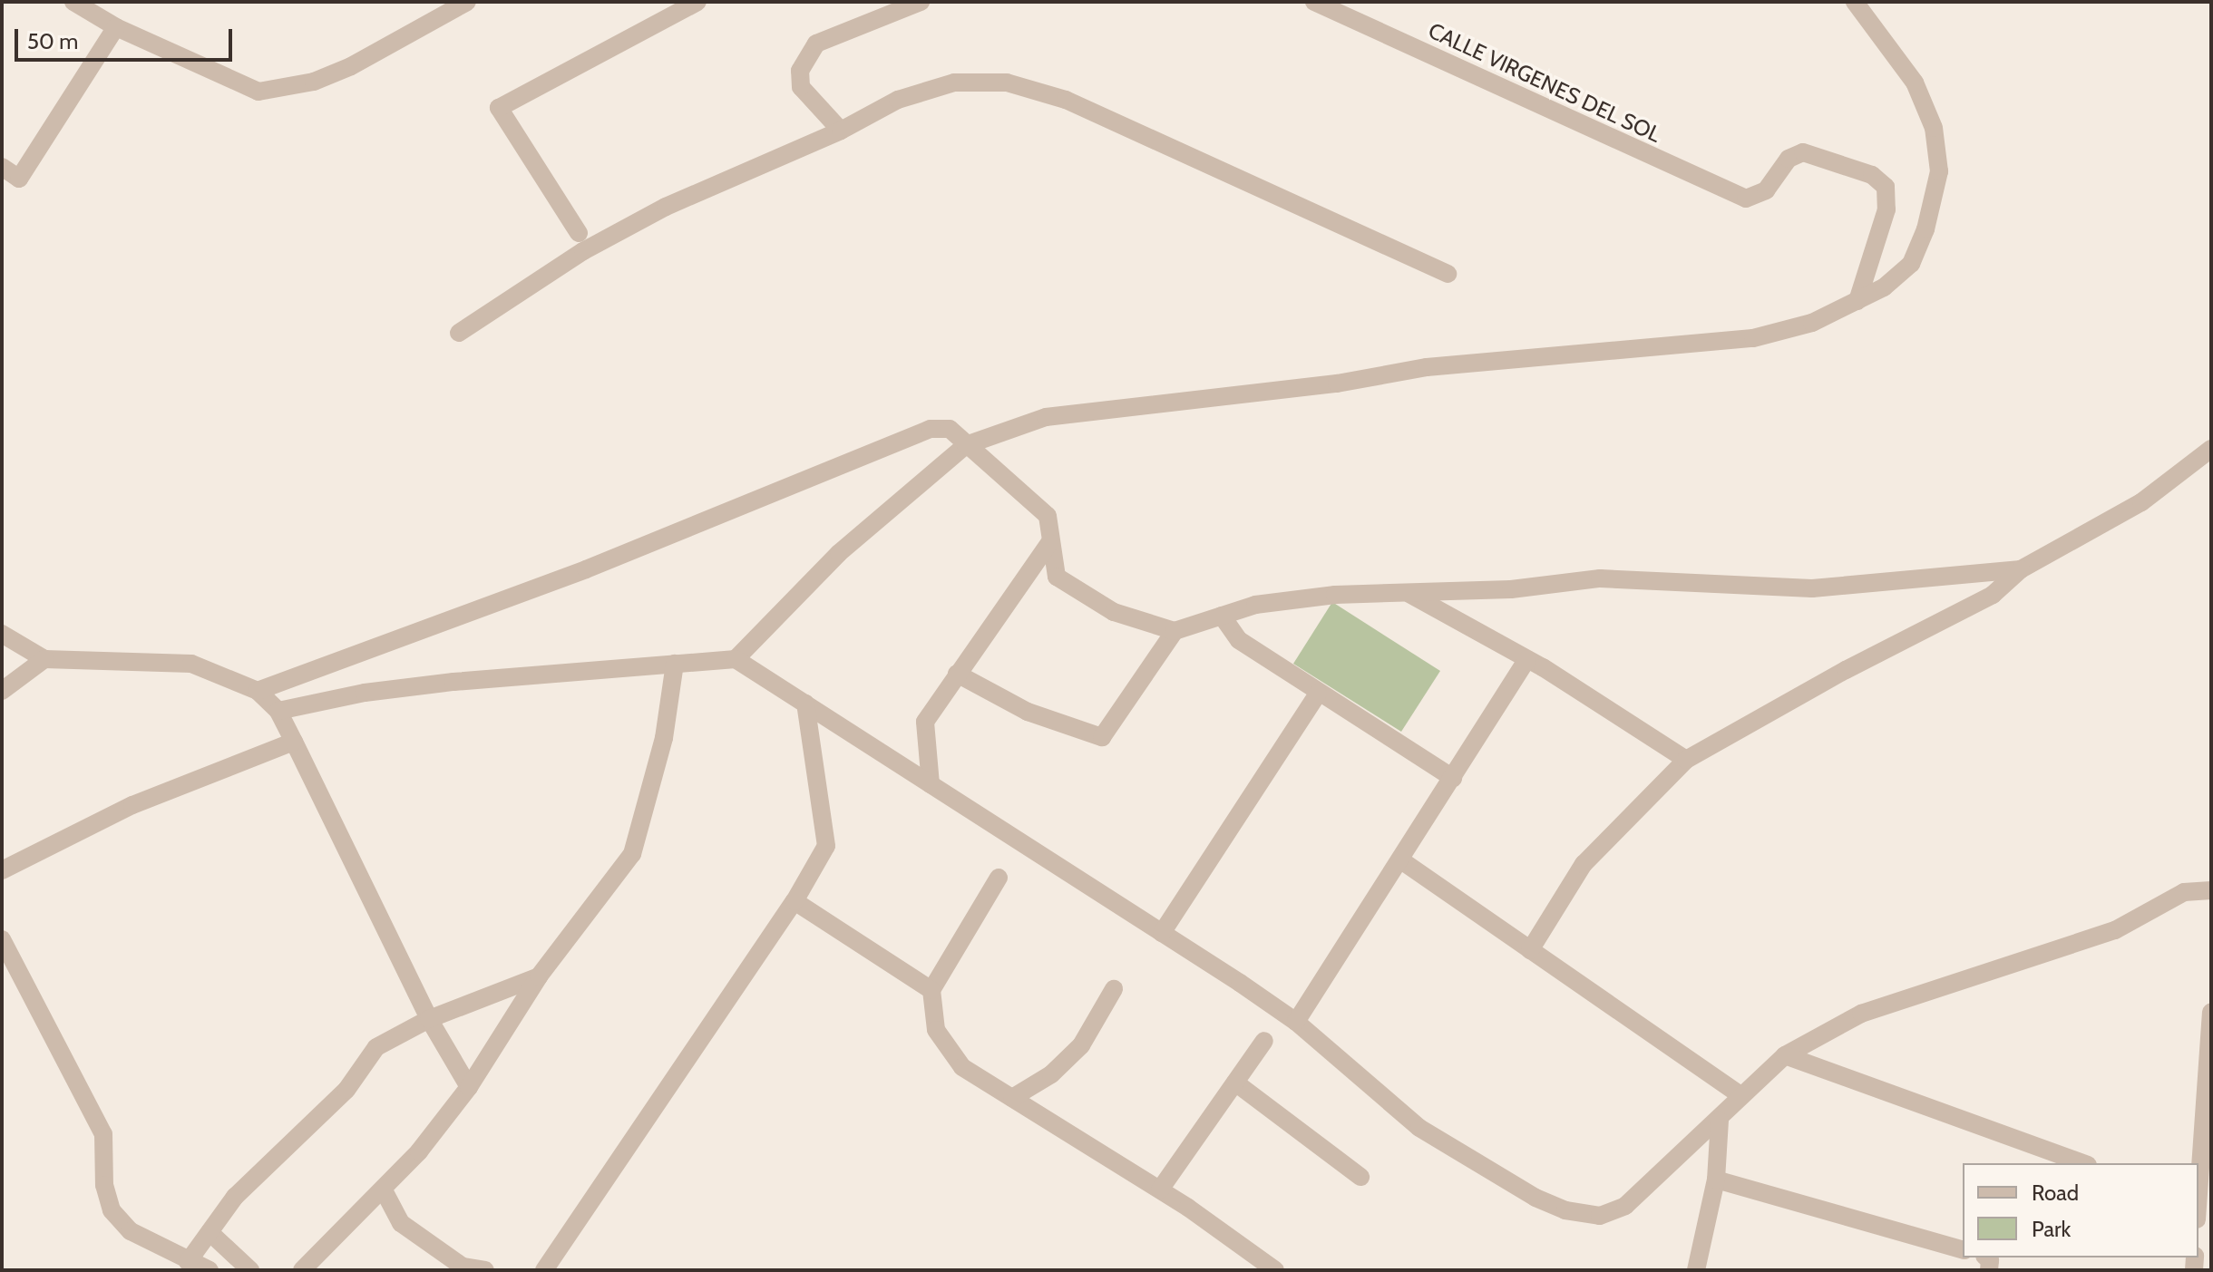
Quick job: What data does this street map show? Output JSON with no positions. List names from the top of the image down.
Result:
{
  "streets": {
    "street": ["CALLE VIRGENES DEL SOL"]
  },
  "legend": ["Road", "Park"],
  "scale_bar": "50 m"
}
